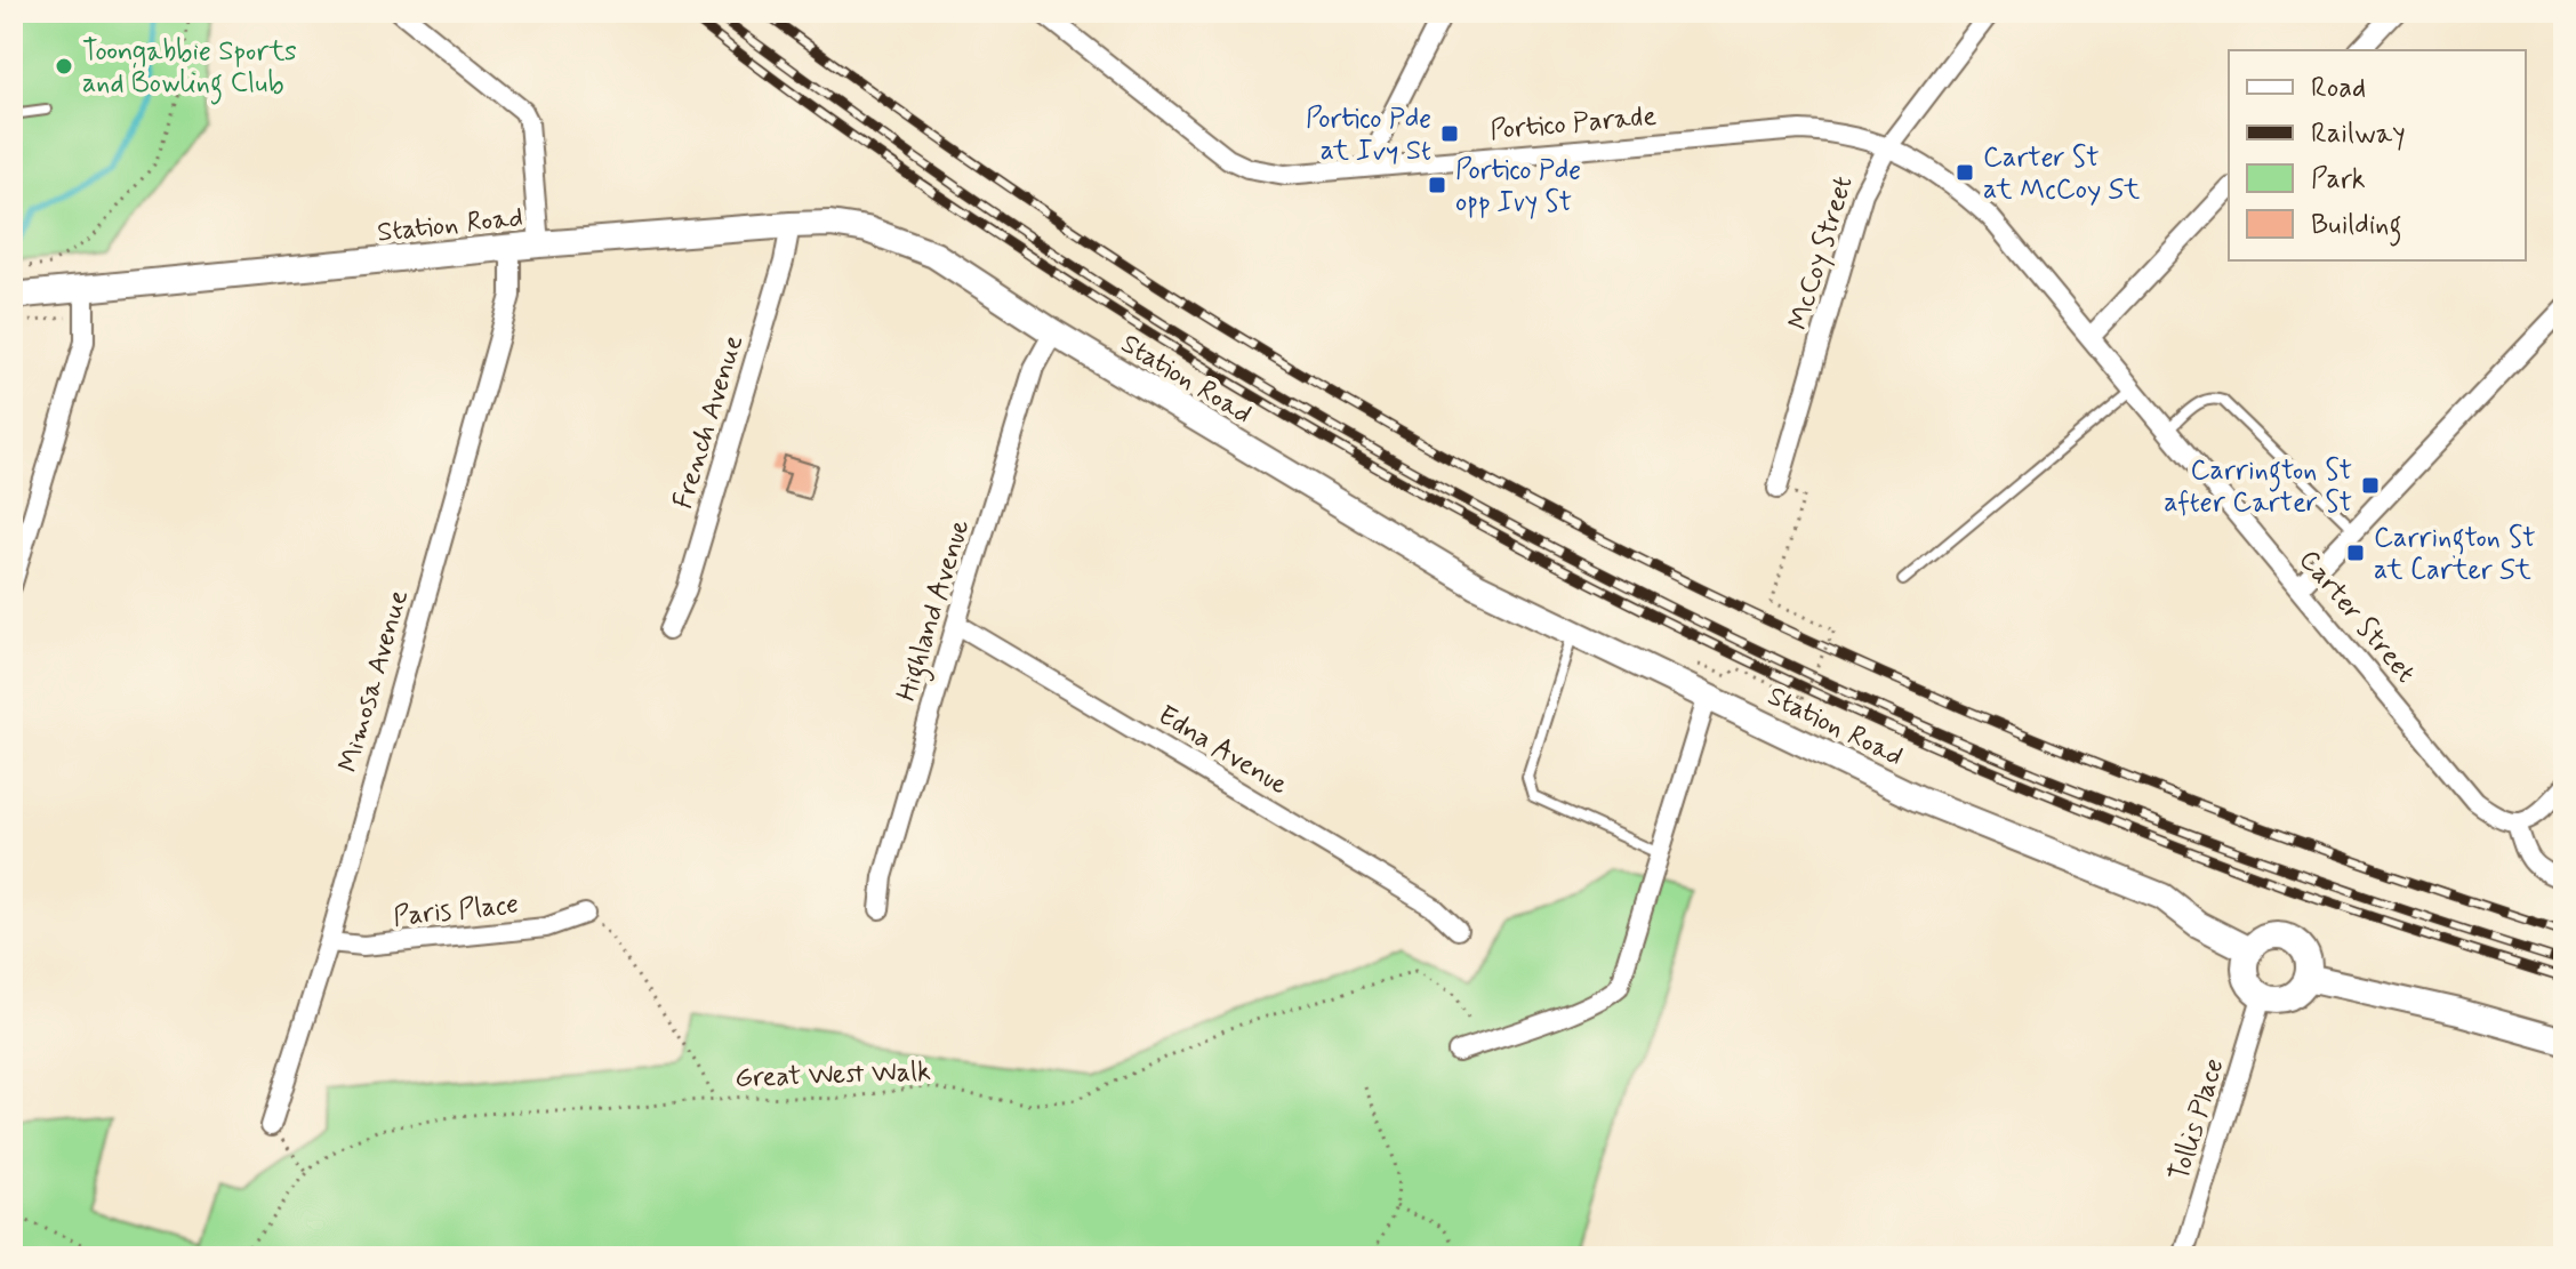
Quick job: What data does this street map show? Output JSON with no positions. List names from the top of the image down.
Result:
{
  "streets": {
    "main road": ["Station Road"],
    "street": [
      "Portico Parade",
      "McCoy Street",
      "French Avenue",
      "Highland Avenue",
      "Carter Street",
      "Mimosa Avenue",
      "Edna Avenue",
      "Paris Place",
      "Tollis Place"
    ],
    "path": ["Great West Walk"]
  },
  "crossings": [
    ["Portico Parade", "McCoy Street"],
    ["Portico Parade", "Carter Street"],
    ["Station Road", "French Avenue"],
    ["Station Road", "Highland Avenue"],
    ["Station Road", "Mimosa Avenue"],
    ["Station Road", "Tollis Place"],
    ["McCoy Street", "Carter Street"],
    ["Highland Avenue", "Edna Avenue"],
    ["Mimosa Avenue", "Paris Place"]
  ],
  "places": {
    "other": ["Toongabbie Sports and Bowling Club"],
    "transit": [
      "Portico Pde at Ivy St",
      "Carter St at McCoy St",
      "Portico Pde opp Ivy St",
      "Carrington St after Carter St",
      "Carrington St at Carter St"
    ]
  },
  "legend": [
    "Road",
    "Railway",
    "Park",
    "Building"
  ]
}
